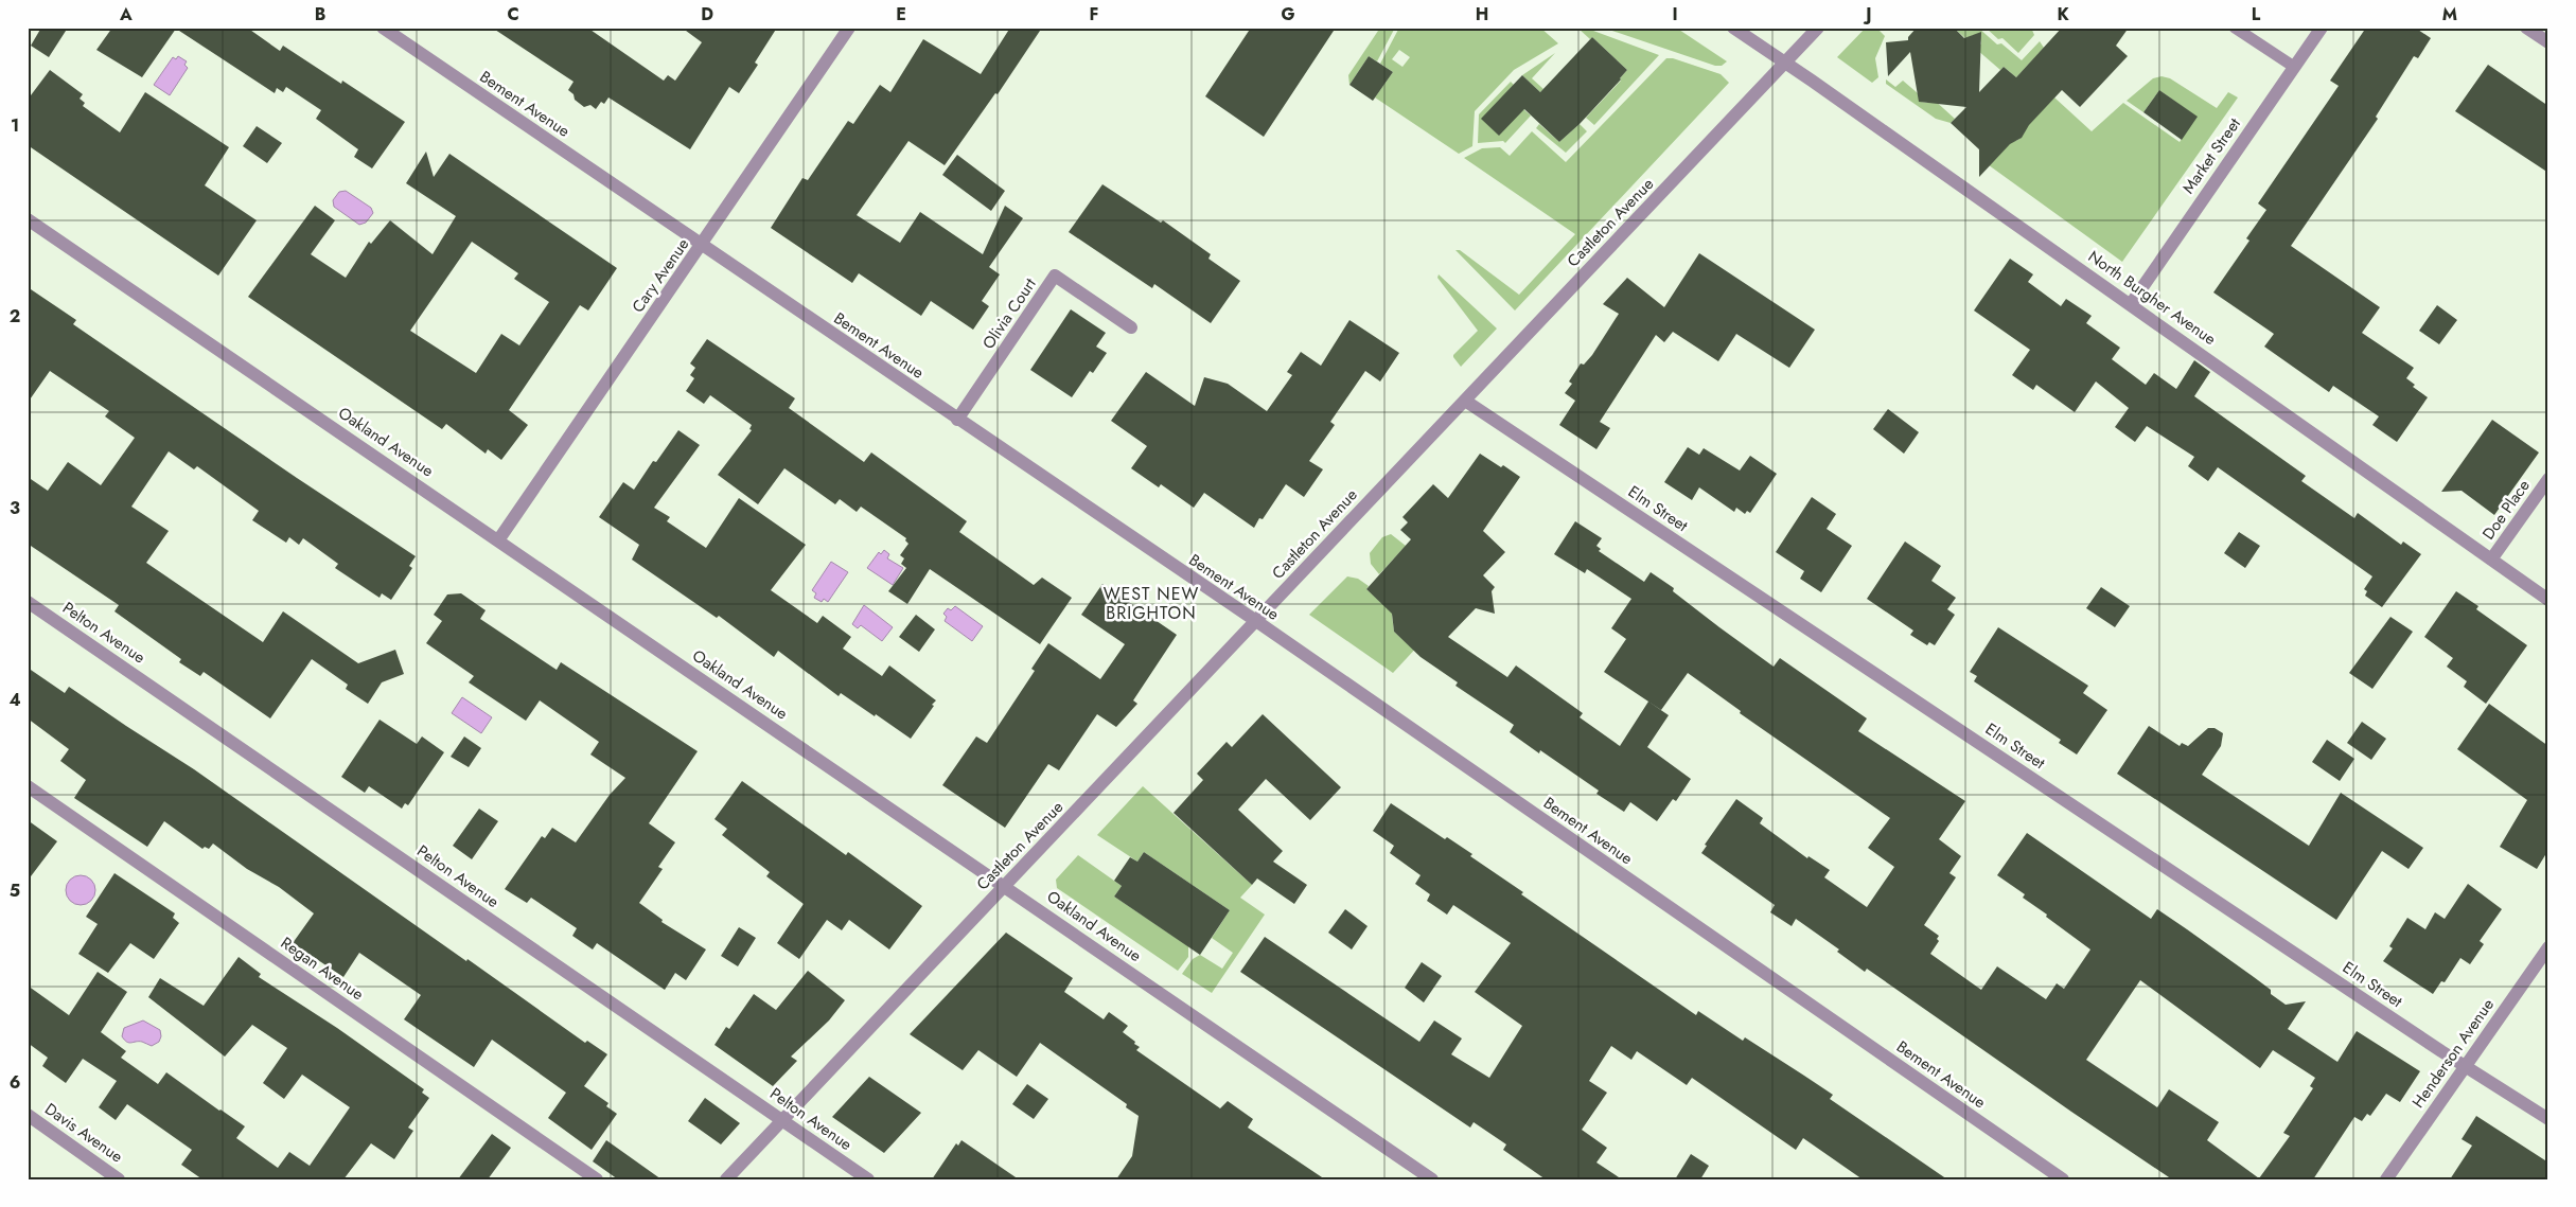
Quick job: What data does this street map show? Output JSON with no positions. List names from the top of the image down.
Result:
{
  "streets": {
    "street": [
      "Bement Avenue",
      "Market Street",
      "Castleton Avenue",
      "Cary Avenue",
      "North Burgher Avenue",
      "Olivia Court",
      "Oakland Avenue",
      "Elm Street",
      "Doe Place",
      "Pelton Avenue",
      "Regan Avenue",
      "Henderson Avenue",
      "Davis Avenue"
    ]
  },
  "crossings": [
    ["Bement Avenue", "Castleton Avenue"],
    ["Bement Avenue", "Cary Avenue"],
    ["Bement Avenue", "Olivia Court"],
    ["Market Street", "North Burgher Avenue"],
    ["Castleton Avenue", "North Burgher Avenue"],
    ["Castleton Avenue", "Oakland Avenue"],
    ["Castleton Avenue", "Elm Street"],
    ["Castleton Avenue", "Pelton Avenue"],
    ["Cary Avenue", "Oakland Avenue"],
    ["North Burgher Avenue", "Doe Place"],
    ["Elm Street", "Henderson Avenue"]
  ],
  "districts": ["WEST NEW BRIGHTON"],
  "grid": {
    "columns": [
      "A",
      "B",
      "C",
      "D",
      "E",
      "F",
      "G",
      "H",
      "I",
      "J",
      "K",
      "L",
      "M"
    ],
    "rows": [
      "1",
      "2",
      "3",
      "4",
      "5",
      "6"
    ]
  }
}
